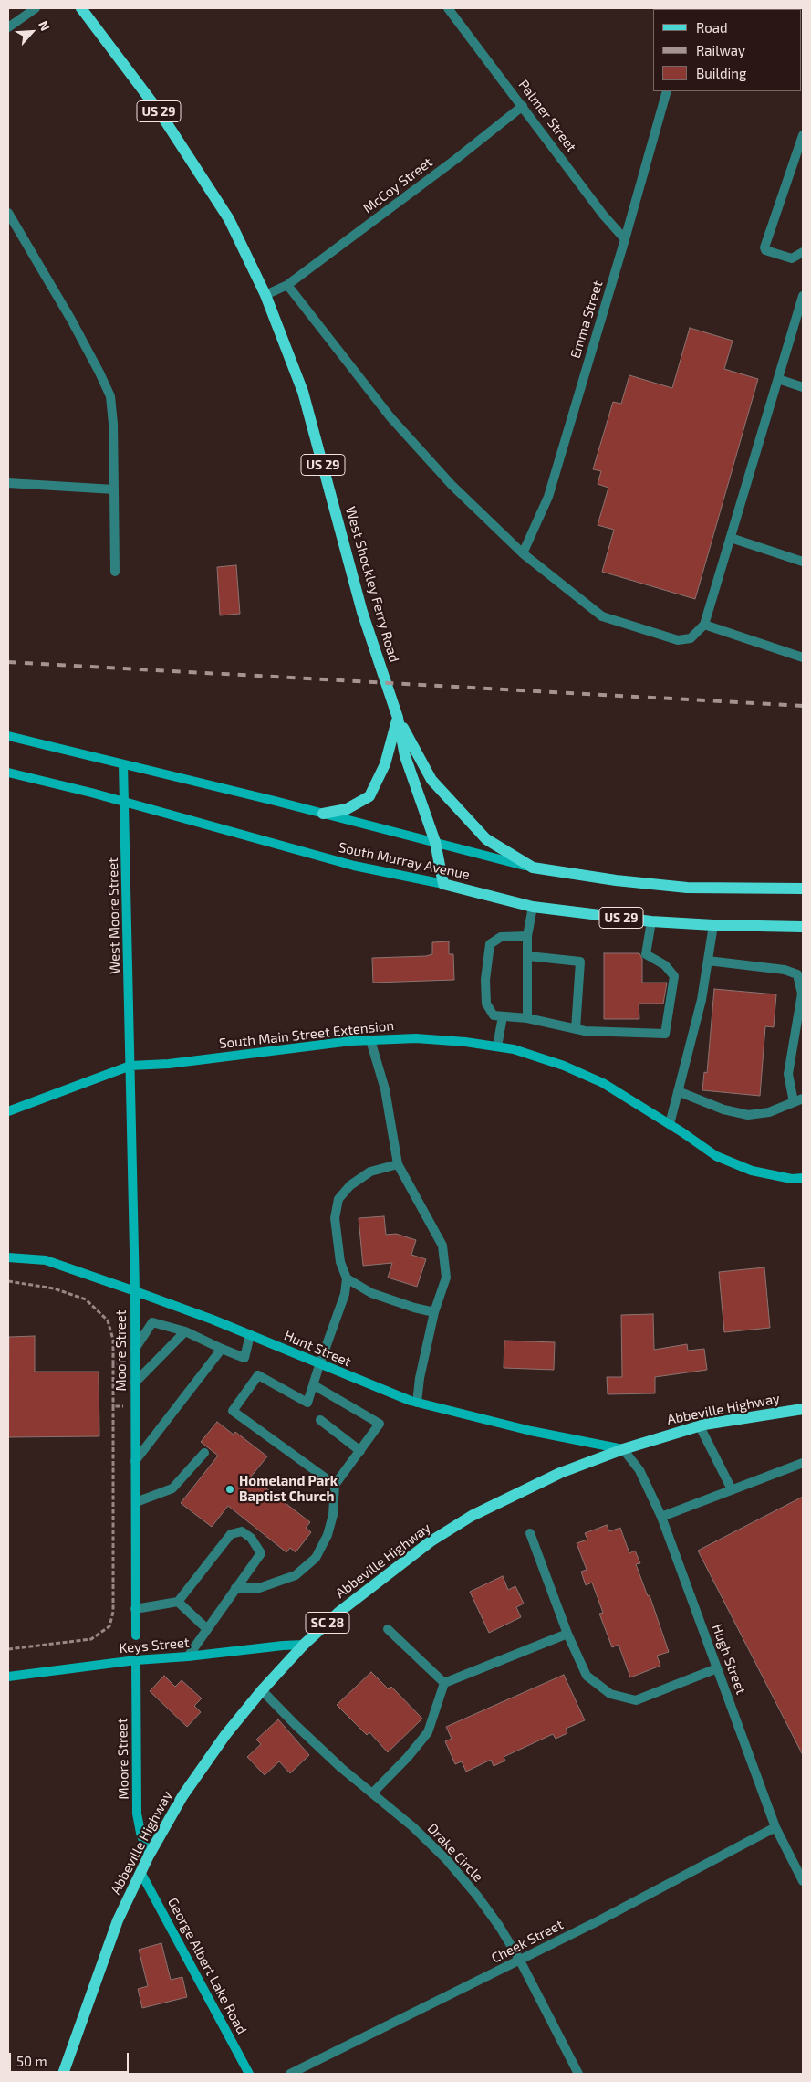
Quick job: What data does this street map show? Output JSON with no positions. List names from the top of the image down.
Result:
{
  "streets": {
    "main road": [
      "US 29",
      "West Shockley Ferry Road",
      "South Murray Avenue",
      "Abbeville Highway",
      "SC 28"
    ],
    "street": [
      "Palmer Street",
      "McCoy Street",
      "Emma Street",
      "West Moore Street",
      "South Main Street Extension",
      "Hunt Street",
      "Moore Street",
      "Keys Street",
      "Hugh Street",
      "Drake Circle",
      "Cheek Street",
      "George Albert Lake Road"
    ]
  },
  "crossings": [
    ["US 29", "West Shockley Ferry Road"],
    ["US 29", "South Murray Avenue"],
    ["Palmer Street", "McCoy Street"],
    ["Palmer Street", "Emma Street"],
    ["West Shockley Ferry Road", "South Murray Avenue"],
    ["South Murray Avenue", "West Moore Street"],
    ["West Moore Street", "South Main Street Extension"],
    ["West Moore Street", "Moore Street"],
    ["South Main Street Extension", "Moore Street"],
    ["Hunt Street", "Moore Street"],
    ["Hunt Street", "Abbeville Highway"],
    ["Hunt Street", "Hugh Street"],
    ["Moore Street", "Abbeville Highway"],
    ["Moore Street", "Keys Street"],
    ["Abbeville Highway", "Keys Street"],
    ["Abbeville Highway", "Hugh Street"],
    ["Abbeville Highway", "Drake Circle"],
    ["Abbeville Highway", "George Albert Lake Road"],
    ["Hugh Street", "Cheek Street"],
    ["Drake Circle", "Cheek Street"]
  ],
  "places": ["Homeland Park Baptist Church"],
  "legend": ["Road", "Railway", "Building"],
  "scale_bar": "50 m",
  "north": "top right"
}
